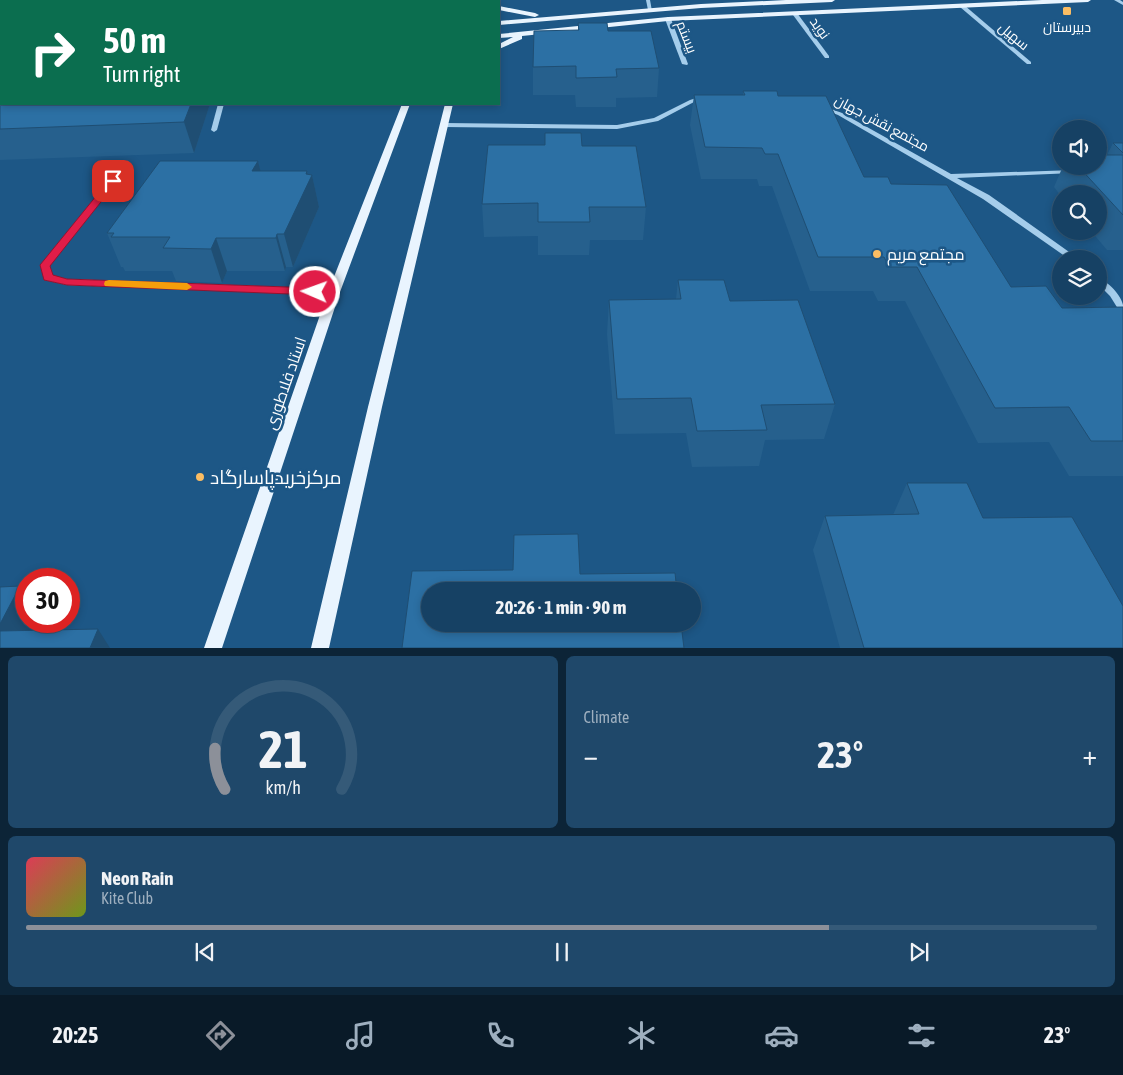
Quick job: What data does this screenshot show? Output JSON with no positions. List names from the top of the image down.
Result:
{
  "streets": {
    "main road": ["استاد فلاطوری"],
    "street": [
      "نوید",
      "سهیل",
      "بیستم",
      "مجتمع نقش جهان"
    ]
  },
  "places": {
    "transit": ["دبیرستان"],
    "other": ["مجتمع مریم", "مرکزخریدپاسارگاد"]
  },
  "page": {
    "turn": ["50 m", "Turn right"],
    "limit": "30",
    "trip": "20:26 · 1 min · 90 m",
    "tile": "Climate",
    "heat": ["−", "23°", "+"],
    "song": ["Neon Rain", "Kite Club"],
    "tabs": ["20:25", "23°"],
    "gauge": ["21", "km/h"]
  }
}
